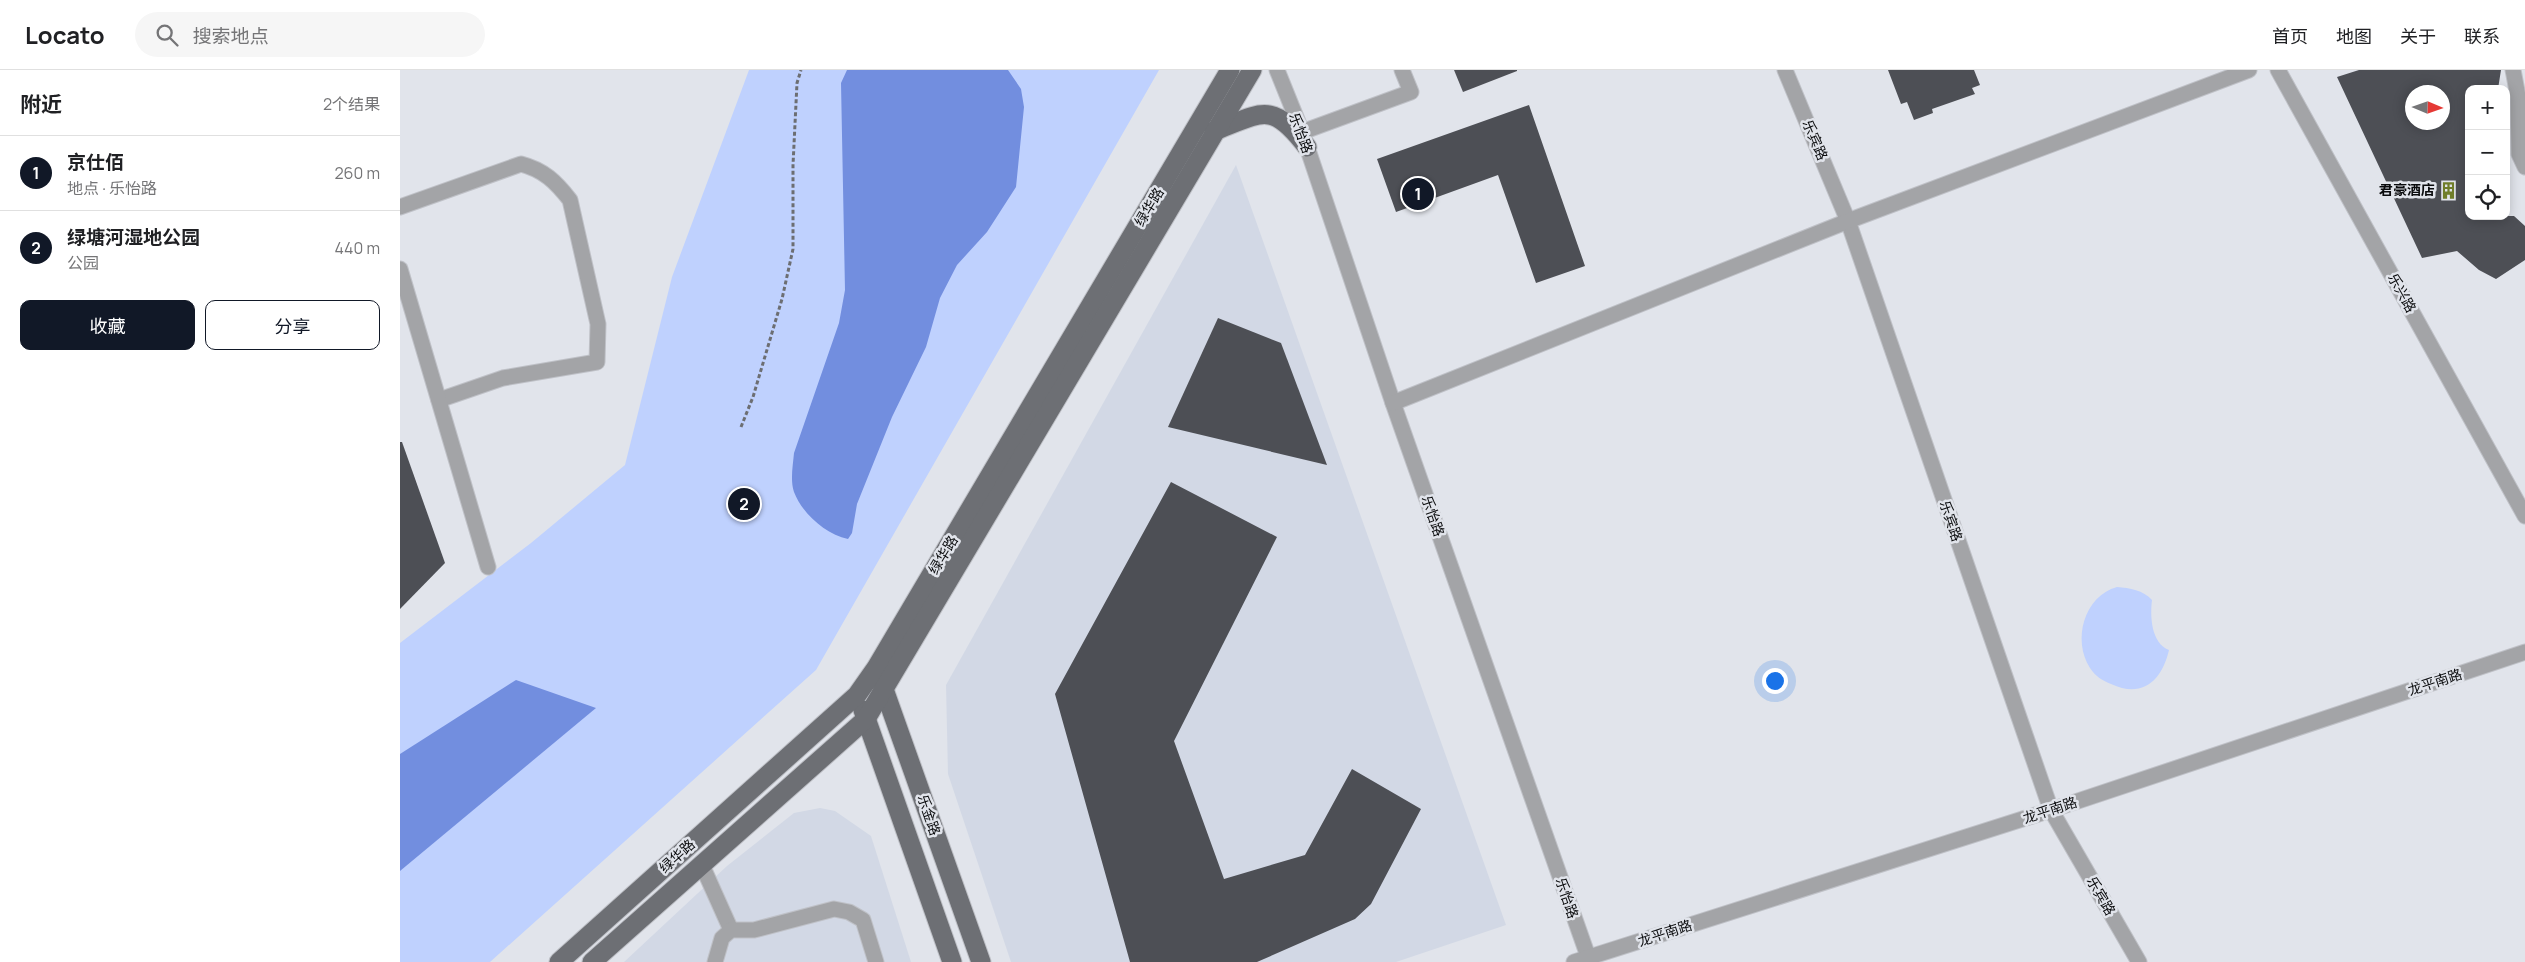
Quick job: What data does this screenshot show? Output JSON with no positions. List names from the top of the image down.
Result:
{
  "streets": {
    "main road": ["绿华路", "乐金路"],
    "street": [
      "乐怡路",
      "乐宾路",
      "乐兴路",
      "龙平南路"
    ]
  },
  "crossings": [
    ["乐怡路", "龙平南路"],
    ["乐宾路", "龙平南路"],
    ["绿华路", "乐金路"]
  ],
  "places": {
    "building": ["君豪酒店"]
  },
  "north": "right",
  "page": {
    "header": "Locato",
    "search": "搜索地点",
    "nav": [
      "首页",
      "地图",
      "关于",
      "联系"
    ],
    "heading": ["附近", "2个结果"],
    "map_buttons": ["+", "−"],
    "list": [
      {
        "mark": "1",
        "name": "京仕佰",
        "note": "地点 · 乐怡路",
        "value": "260 m"
      },
      {
        "mark": "2",
        "name": "绿塘河湿地公园",
        "note": "公园",
        "value": "440 m"
      }
    ],
    "pins": ["1", "2"],
    "buttons": ["收藏", "分享"]
  }
}
